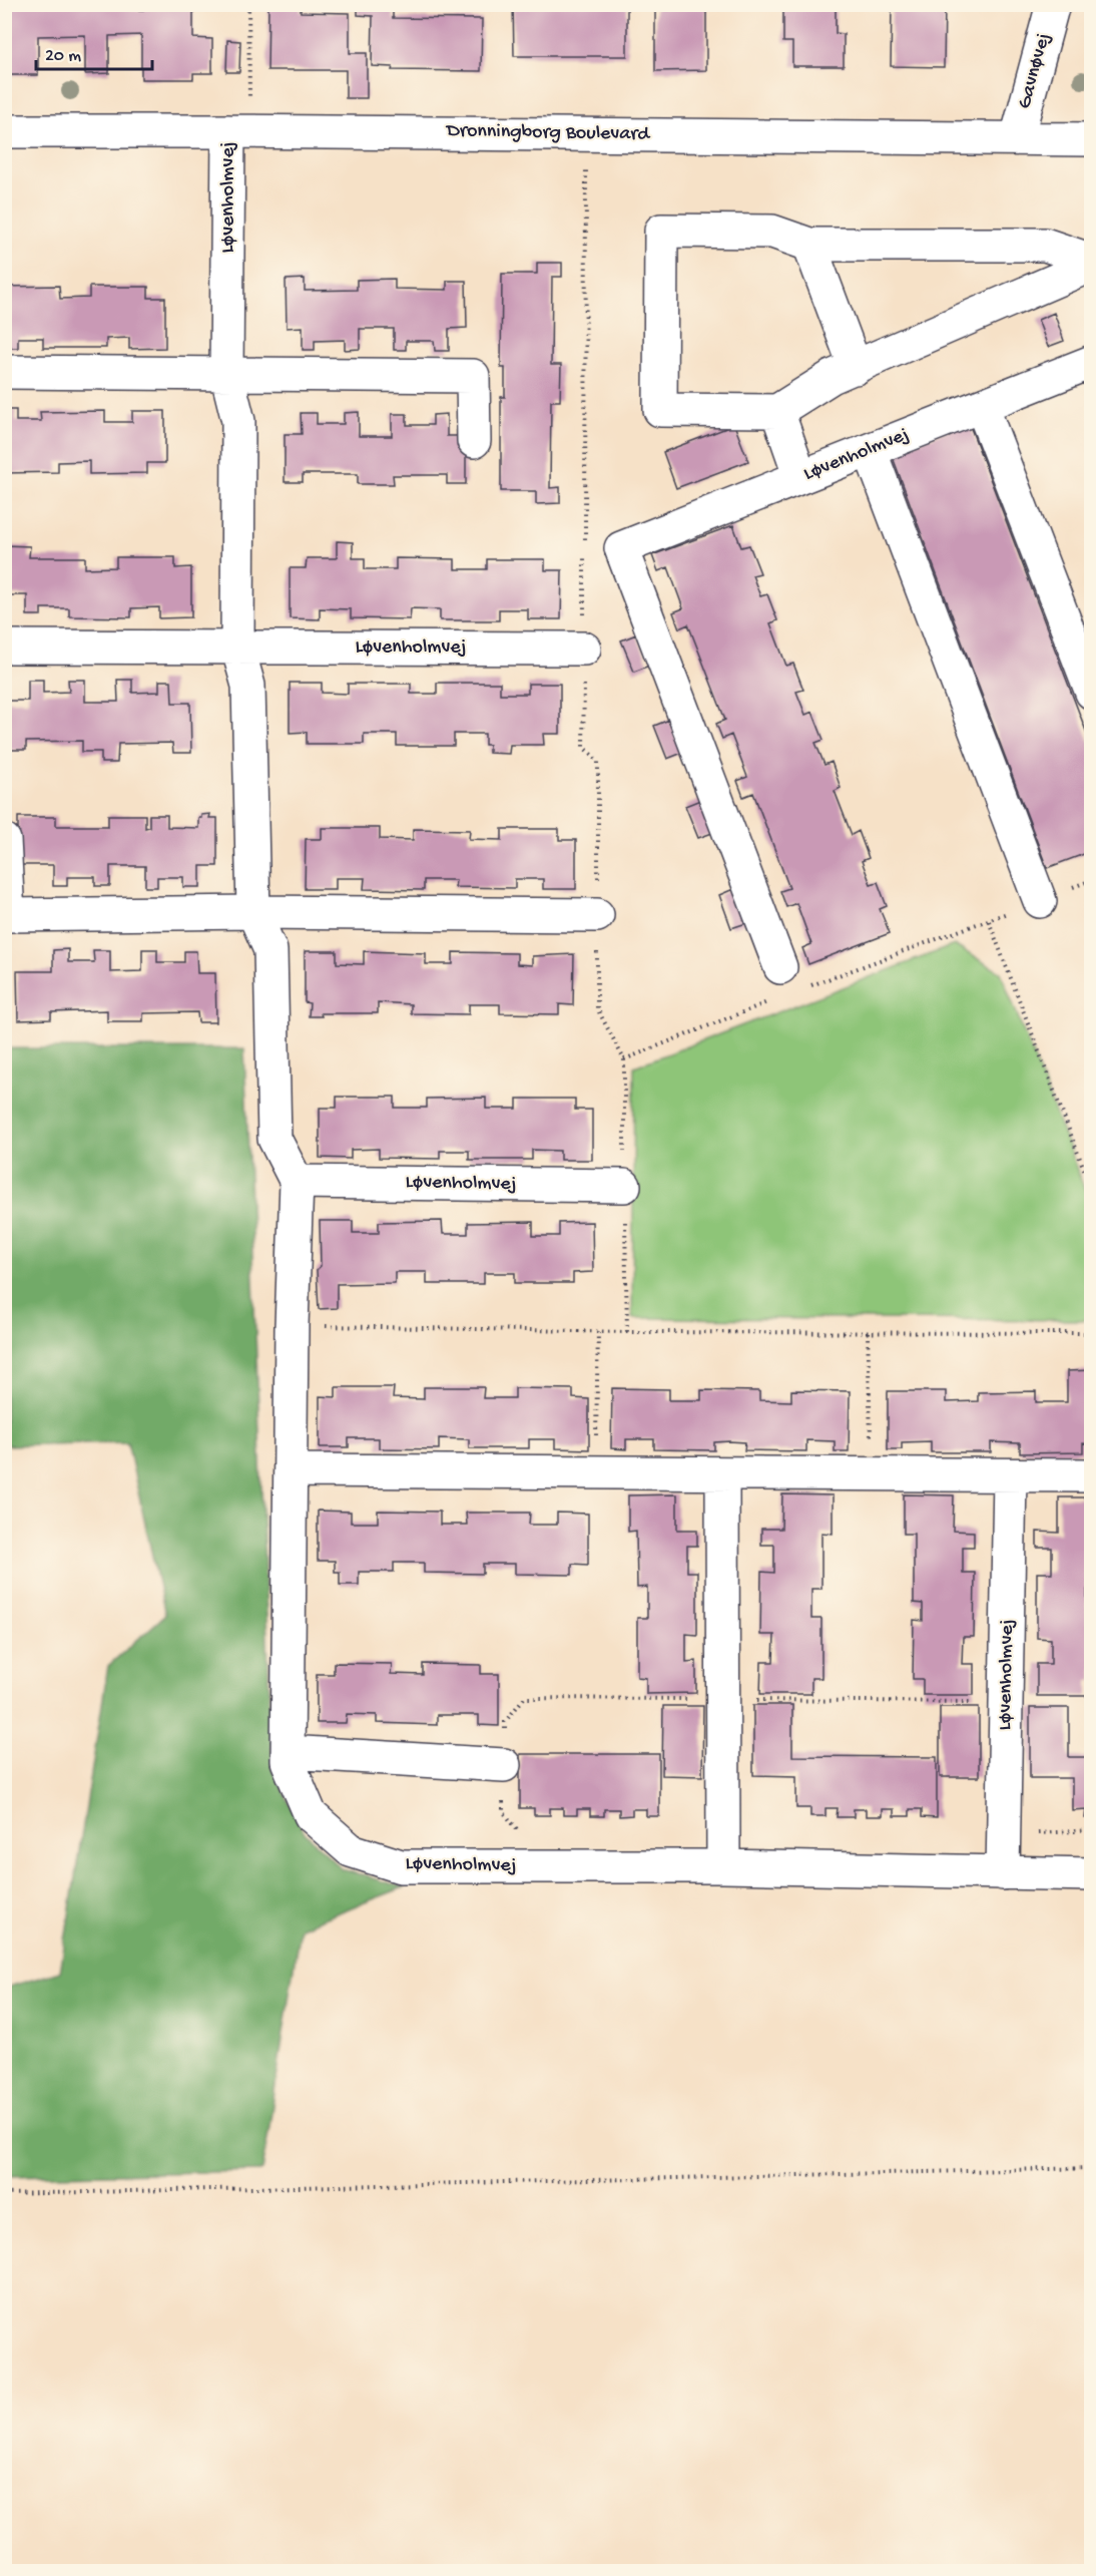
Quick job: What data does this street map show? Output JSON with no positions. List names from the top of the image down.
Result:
{
  "streets": {
    "street": ["Gavnøvej", "Dronningborg Boulevard", "Løvenholmvej"]
  },
  "crossings": [
    ["Gavnøvej", "Dronningborg Boulevard"],
    ["Dronningborg Boulevard", "Løvenholmvej"]
  ],
  "scale_bar": "20 m"
}
